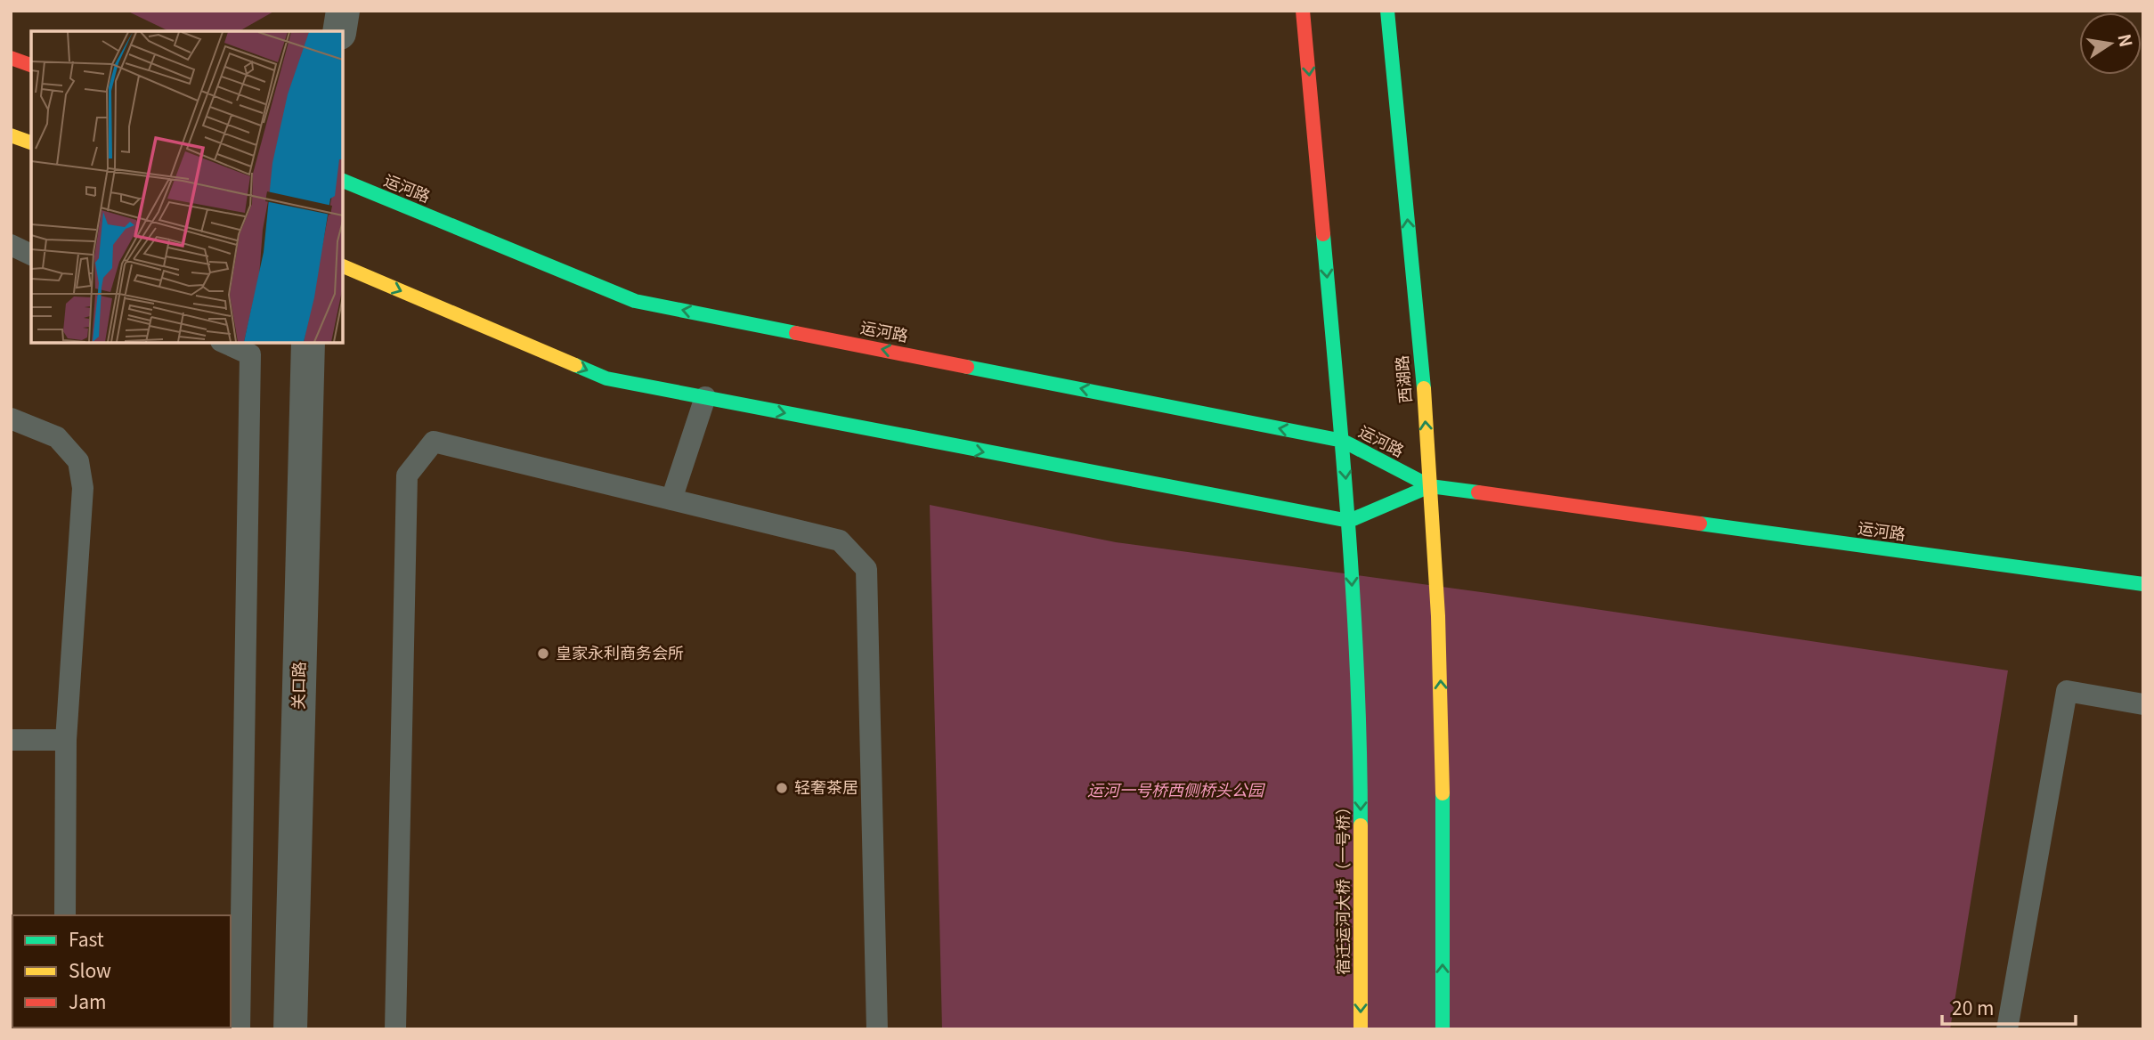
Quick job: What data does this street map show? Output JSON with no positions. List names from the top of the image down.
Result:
{
  "streets": {
    "street": [
      "运河路",
      "西湖路",
      "关口路",
      "宿迁运河大桥（一号桥）"
    ]
  },
  "crossings": [
    ["运河路", "西湖路"]
  ],
  "one_way": ["宿迁运河大桥（一号桥）"],
  "parks": ["运河一号桥西侧桥头公园"],
  "places": ["皇家永利商务会所", "轻奢茶居"],
  "legend": ["Fast", "Slow", "Jam"],
  "scale_bar": "20 m",
  "north": "right"
}
